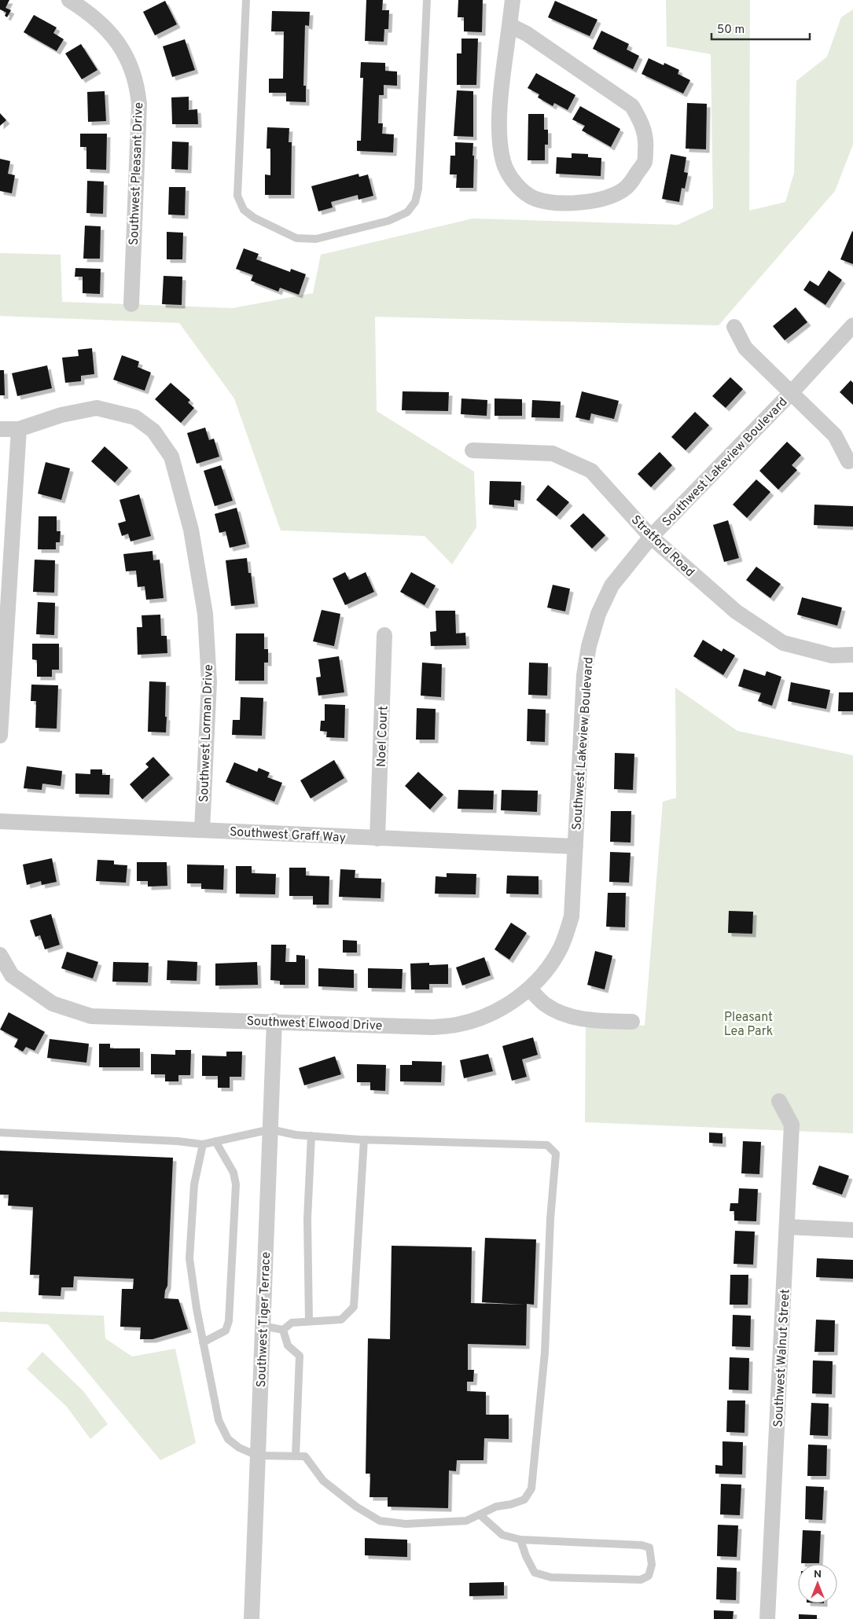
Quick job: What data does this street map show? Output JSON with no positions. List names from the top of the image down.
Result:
{
  "streets": {
    "street": [
      "Southwest Pleasant Drive",
      "Southwest Lakeview Boulevard",
      "Stratford Road",
      "Southwest Lorman Drive",
      "Noel Court",
      "Southwest Graff Way",
      "Southwest Elwood Drive",
      "Southwest Tiger Terrace",
      "Southwest Walnut Street"
    ]
  },
  "crossings": [
    ["Southwest Lakeview Boulevard", "Stratford Road"],
    ["Southwest Lakeview Boulevard", "Southwest Graff Way"],
    ["Southwest Lakeview Boulevard", "Southwest Elwood Drive"],
    ["Southwest Lorman Drive", "Southwest Graff Way"],
    ["Noel Court", "Southwest Graff Way"],
    ["Southwest Elwood Drive", "Southwest Tiger Terrace"]
  ],
  "parks": ["Pleasant Lea Park"],
  "scale_bar": "50 m",
  "north": "top"
}
